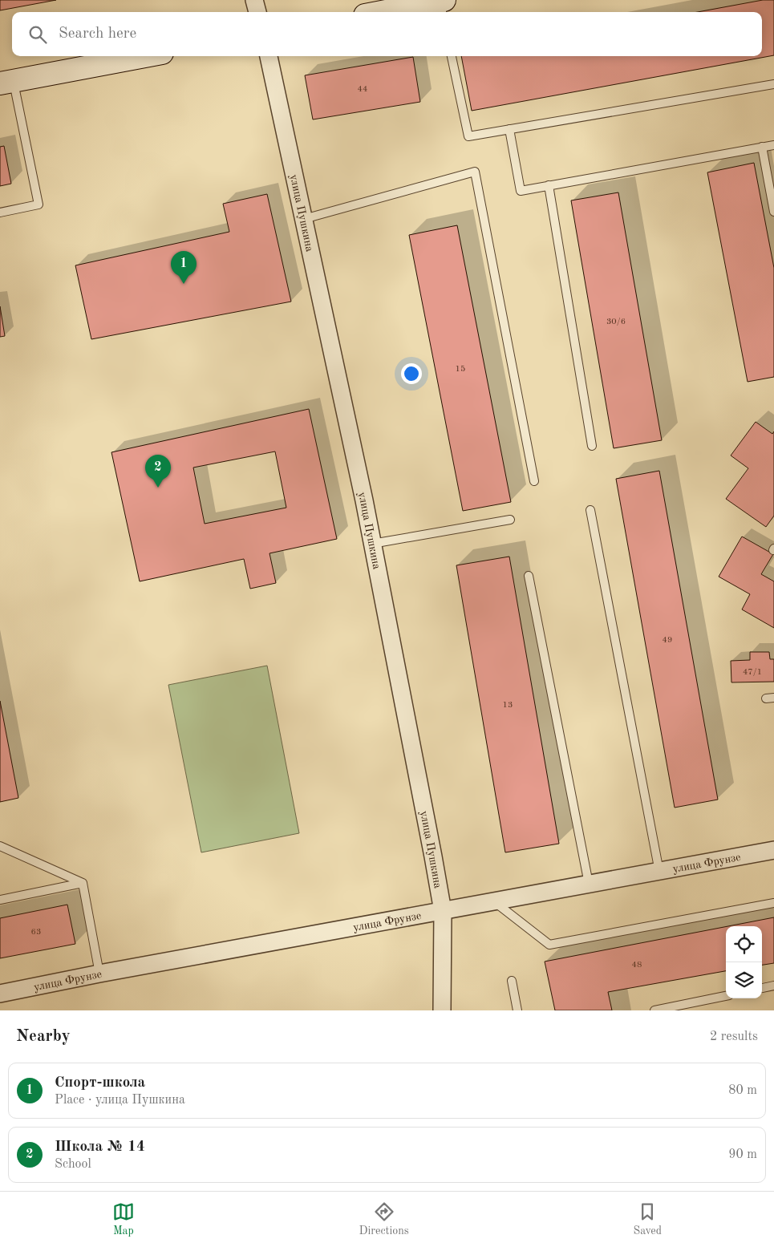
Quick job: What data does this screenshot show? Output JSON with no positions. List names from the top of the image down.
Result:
{
  "streets": {
    "street": ["улица Пушкина", "улица Фрунзе"]
  },
  "crossings": [
    ["улица Пушкина", "улица Фрунзе"]
  ],
  "house_numbers": [
    "44",
    "30/6",
    "15",
    "49",
    "47/1",
    "13",
    "63",
    "48"
  ],
  "page": {
    "search": "Search here",
    "pins": ["1", "2"],
    "heading": ["Nearby", "2 results"],
    "list": [
      {
        "mark": "1",
        "name": "Спорт-школа",
        "note": "Place · улица Пушкина",
        "value": "80 m"
      },
      {
        "mark": "2",
        "name": "Школа № 14",
        "note": "School",
        "value": "90 m"
      }
    ],
    "nav": ["Map", "Directions", "Saved"]
  }
}
